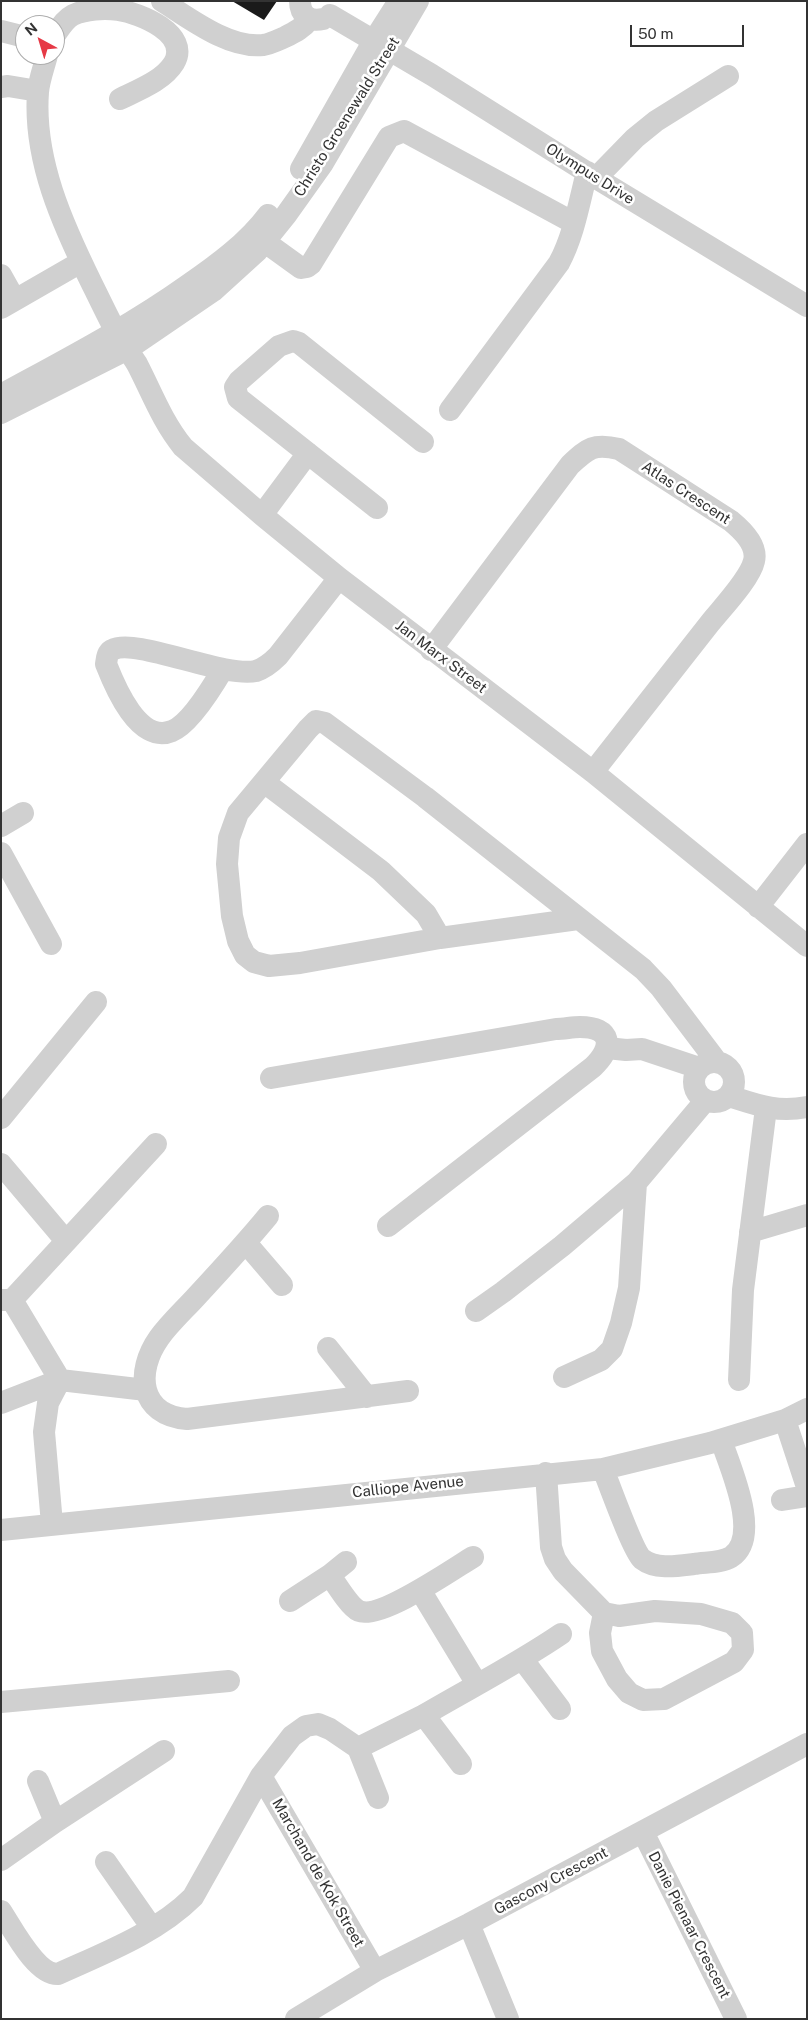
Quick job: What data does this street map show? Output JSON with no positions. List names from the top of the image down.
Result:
{
  "streets": {
    "street": [
      "Christo Groenewald Street",
      "Olympus Drive",
      "Atlas Crescent",
      "Jan Marx Street",
      "Calliope Avenue",
      "Marchand de Kok Street",
      "Gascony Crescent",
      "Danie Pienaar Crescent"
    ]
  },
  "crossings": [
    ["Christo Groenewald Street", "Olympus Drive"],
    ["Christo Groenewald Street", "Jan Marx Street"],
    ["Atlas Crescent", "Jan Marx Street"],
    ["Marchand de Kok Street", "Gascony Crescent"],
    ["Gascony Crescent", "Danie Pienaar Crescent"]
  ],
  "scale_bar": "50 m",
  "north": "top left"
}
